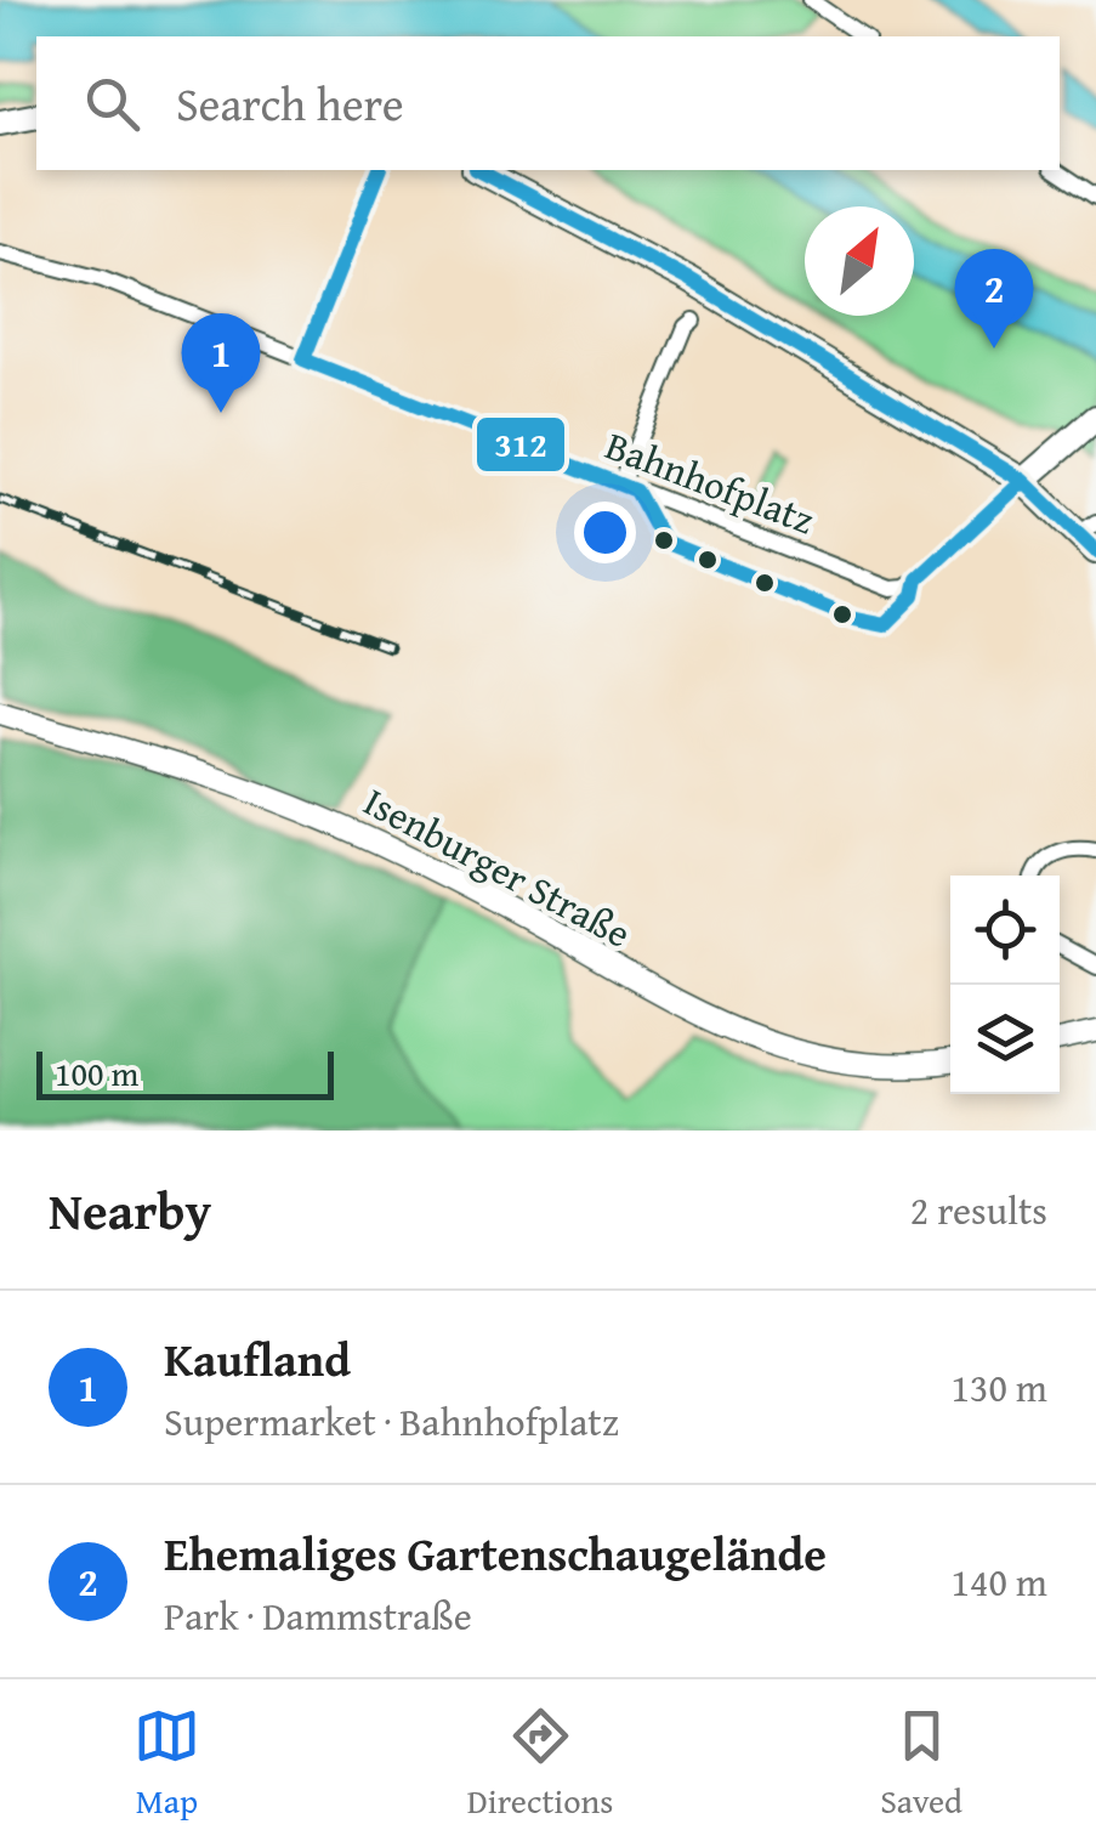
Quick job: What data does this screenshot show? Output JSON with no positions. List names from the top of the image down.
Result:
{
  "streets": {
    "street": ["Bahnhofplatz", "Isenburger Straße"]
  },
  "lines": ["transit line 312"],
  "scale_bar": "100 m",
  "north": "top right",
  "page": {
    "search": "Search here",
    "pins": ["2", "1"],
    "scale": "100 m",
    "heading": ["Nearby", "2 results"],
    "list": [
      {
        "mark": "1",
        "name": "Kaufland",
        "note": "Supermarket · Bahnhofplatz",
        "value": "130 m"
      },
      {
        "mark": "2",
        "name": "Ehemaliges Gartenschaugelände",
        "note": "Park · Dammstraße",
        "value": "140 m"
      }
    ],
    "nav": ["Map", "Directions", "Saved"]
  }
}
